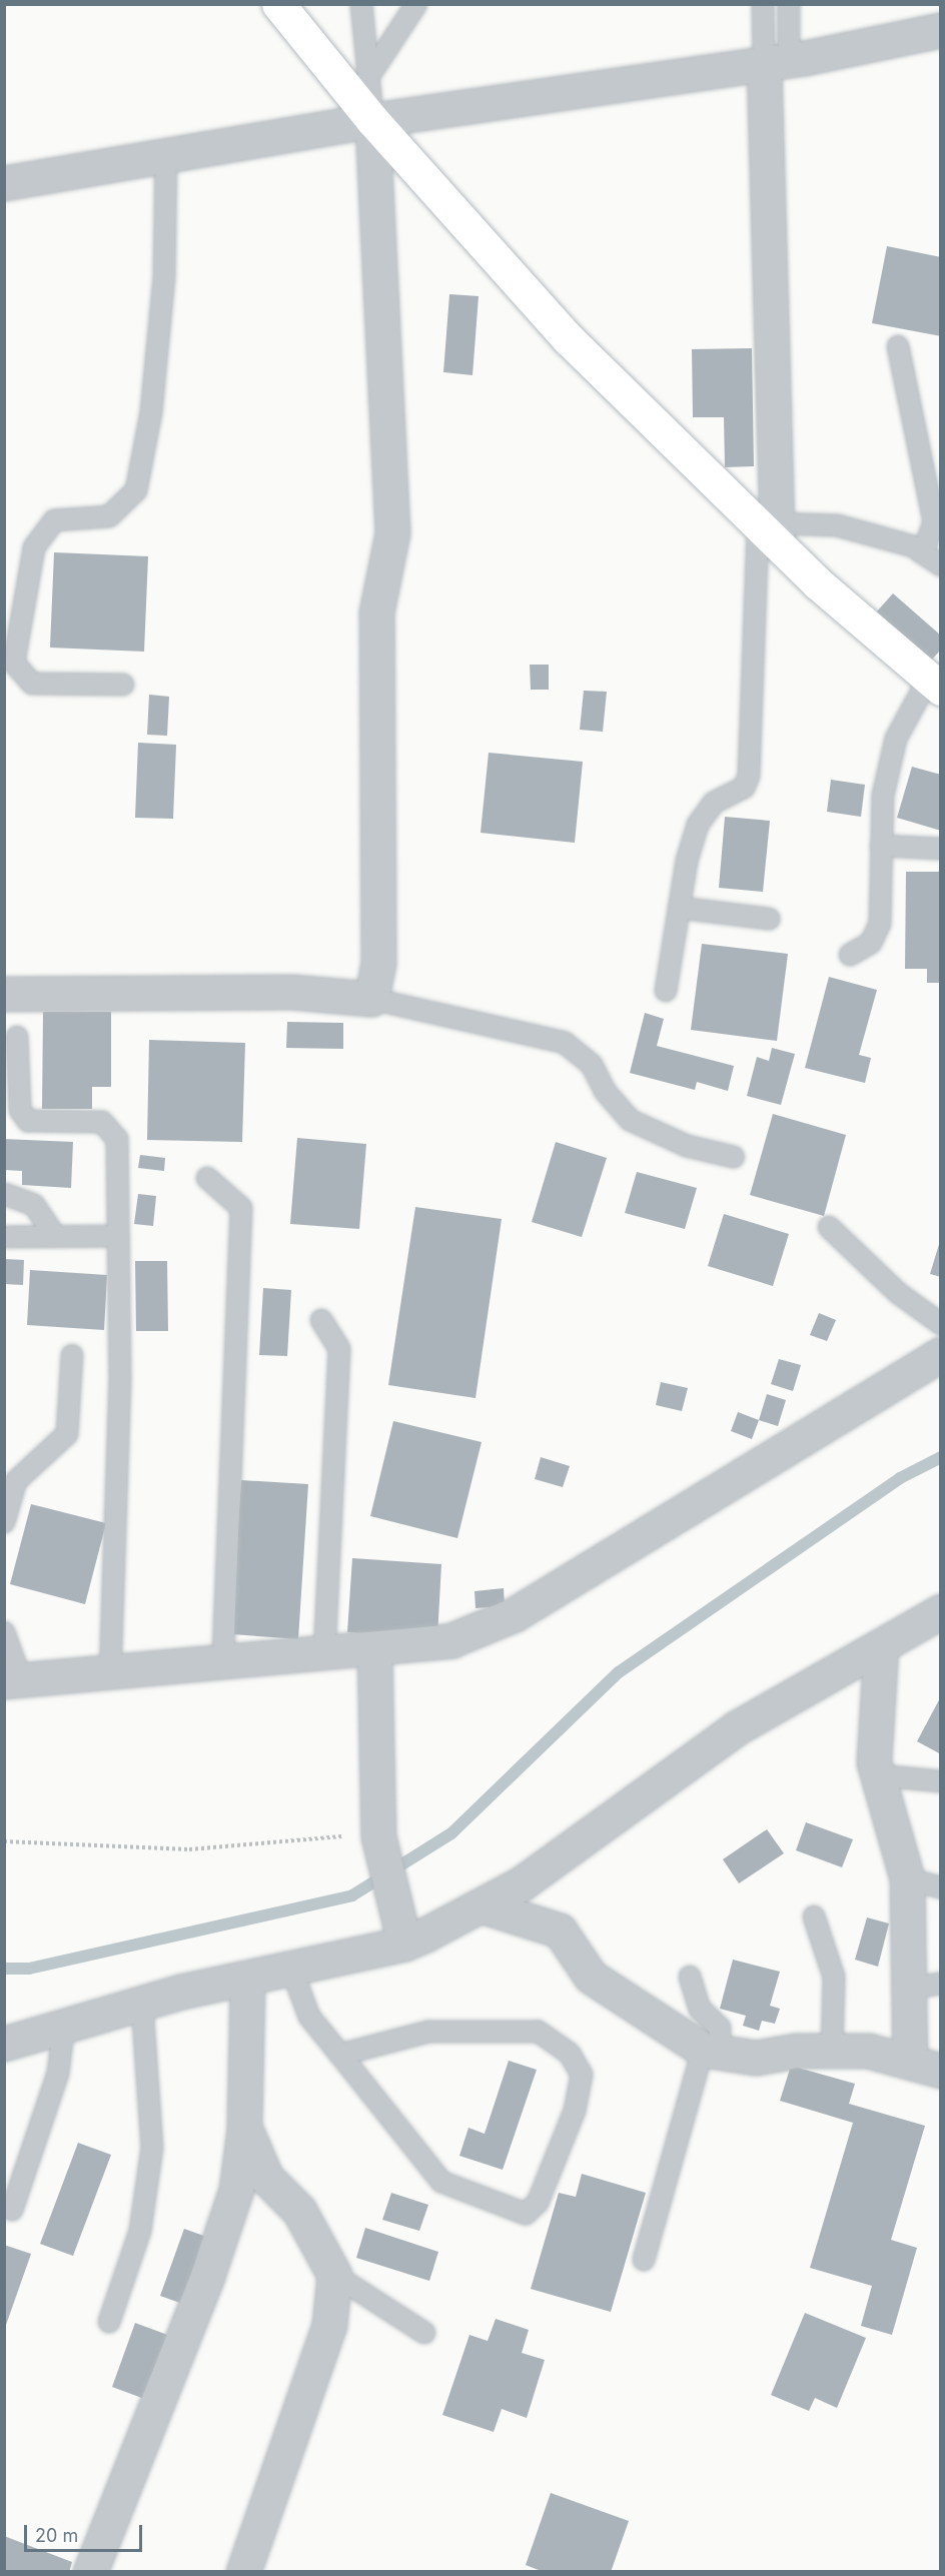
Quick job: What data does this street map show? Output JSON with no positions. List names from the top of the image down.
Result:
{
  "scale_bar": "20 m"
}
